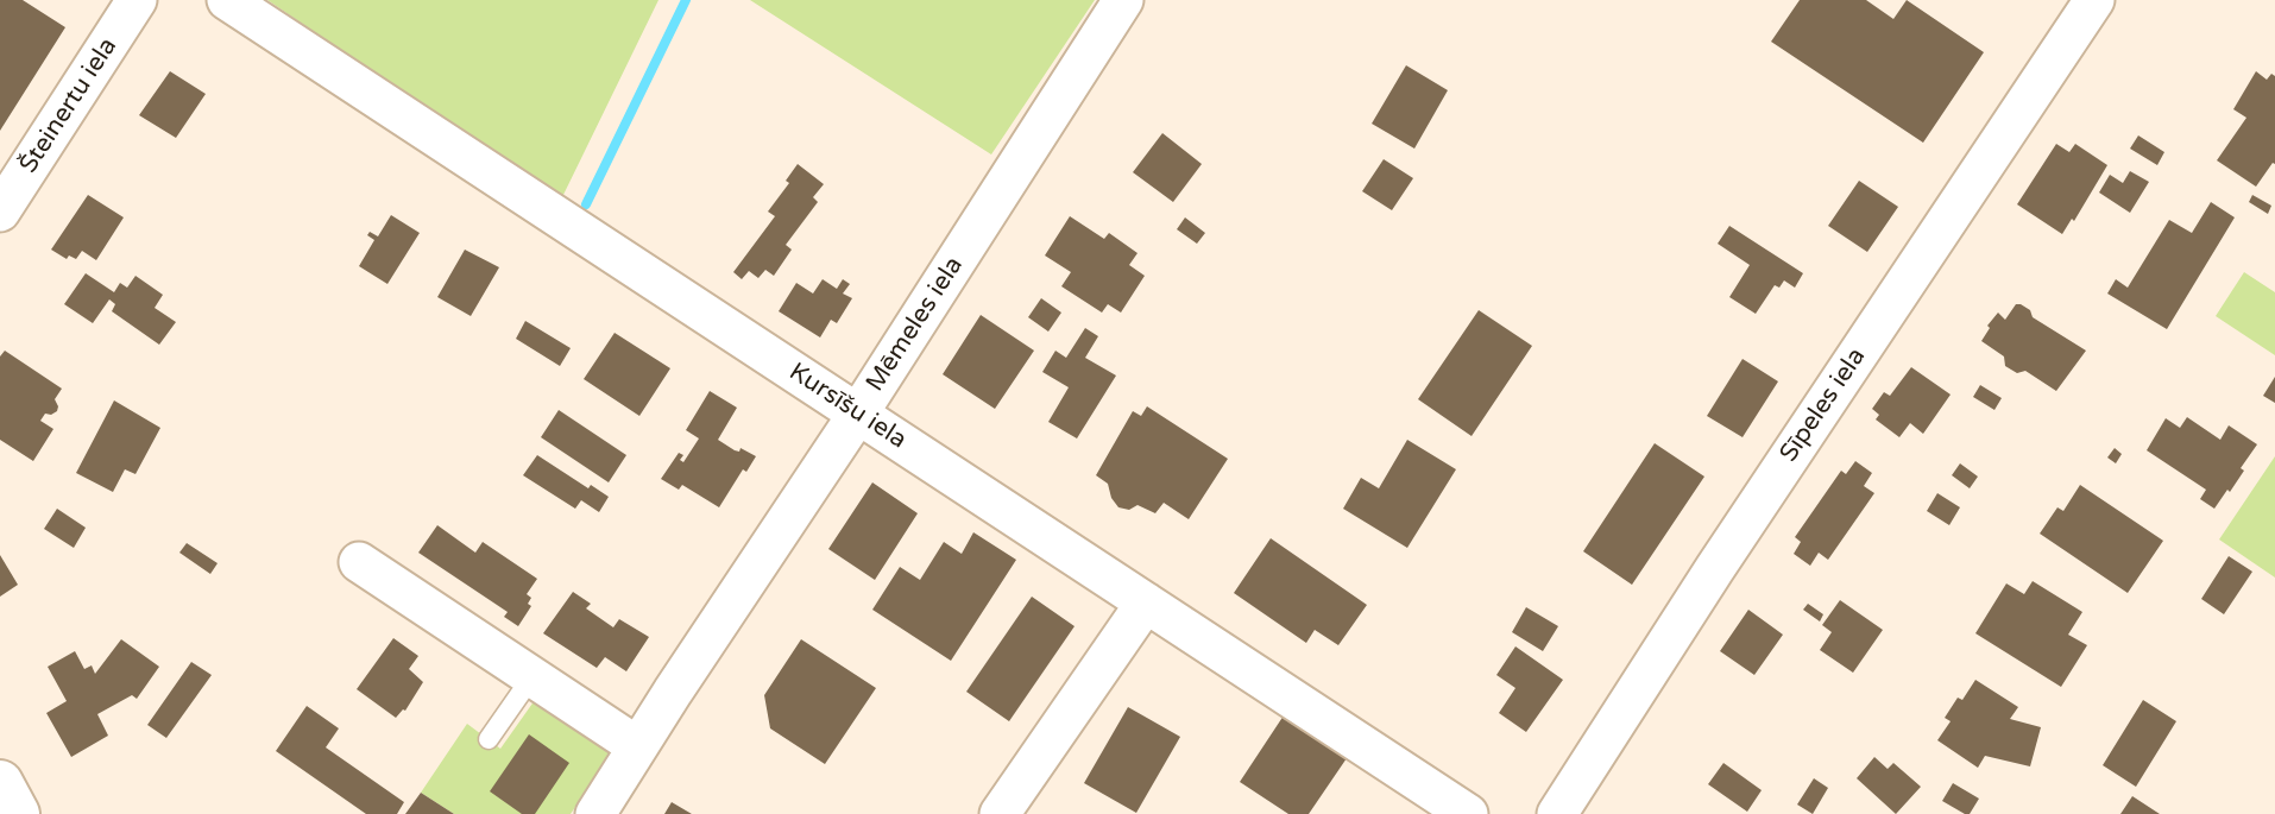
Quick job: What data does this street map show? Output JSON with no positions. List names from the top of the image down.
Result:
{
  "streets": {
    "street": [
      "Šteinertu iela",
      "Mēmeles iela",
      "Sīpeles iela",
      "Kursīšu iela"
    ]
  },
  "crossings": [
    ["Mēmeles iela", "Kursīšu iela"]
  ]
}
